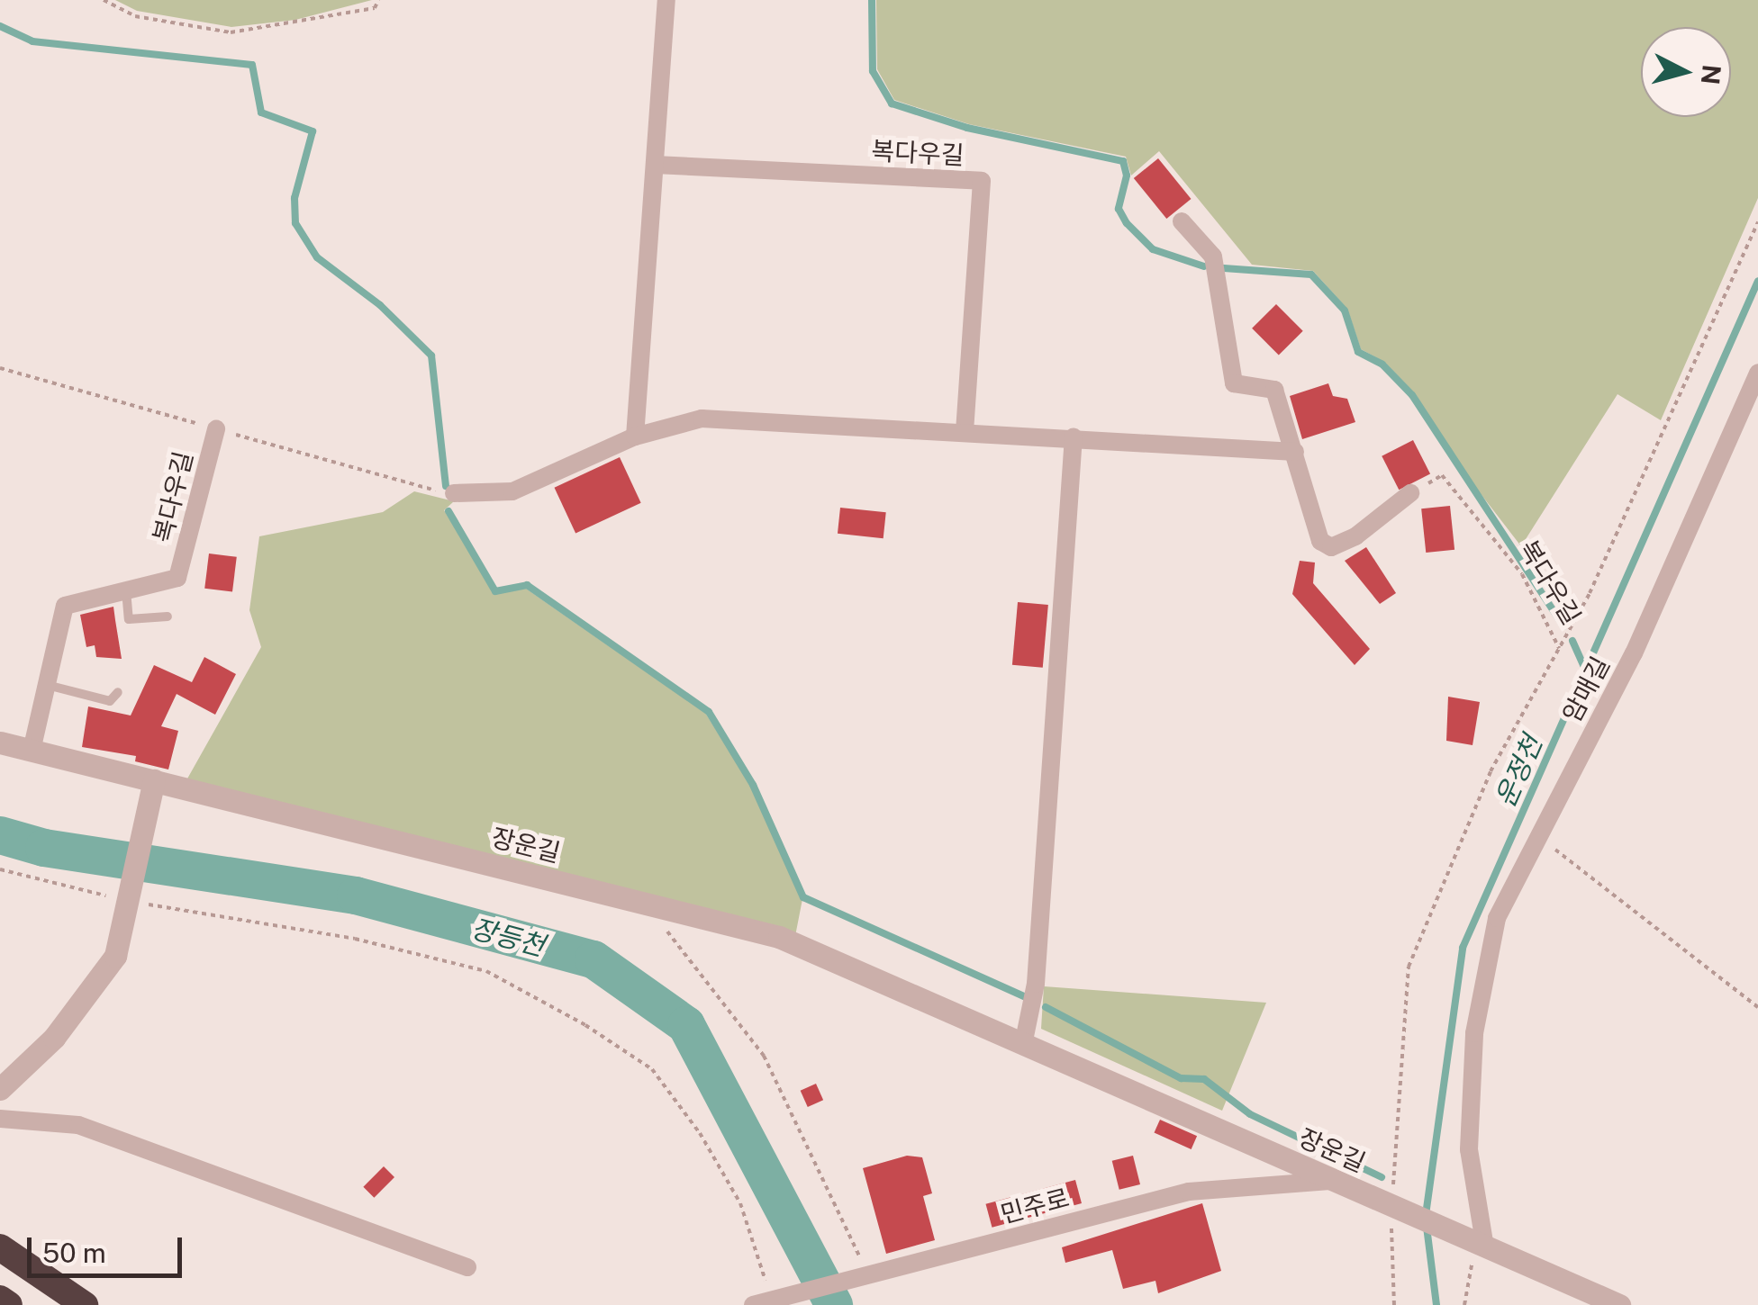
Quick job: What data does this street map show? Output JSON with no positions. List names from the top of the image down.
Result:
{
  "streets": {
    "street": [
      "복다우길",
      "암매길",
      "장운길",
      "민주로"
    ]
  },
  "crossings": [
    ["복다우길", "장운길"],
    ["암매길", "장운길"],
    ["장운길", "민주로"]
  ],
  "water": ["운정천", "장등천"],
  "scale_bar": "50 m",
  "north": "right"
}
